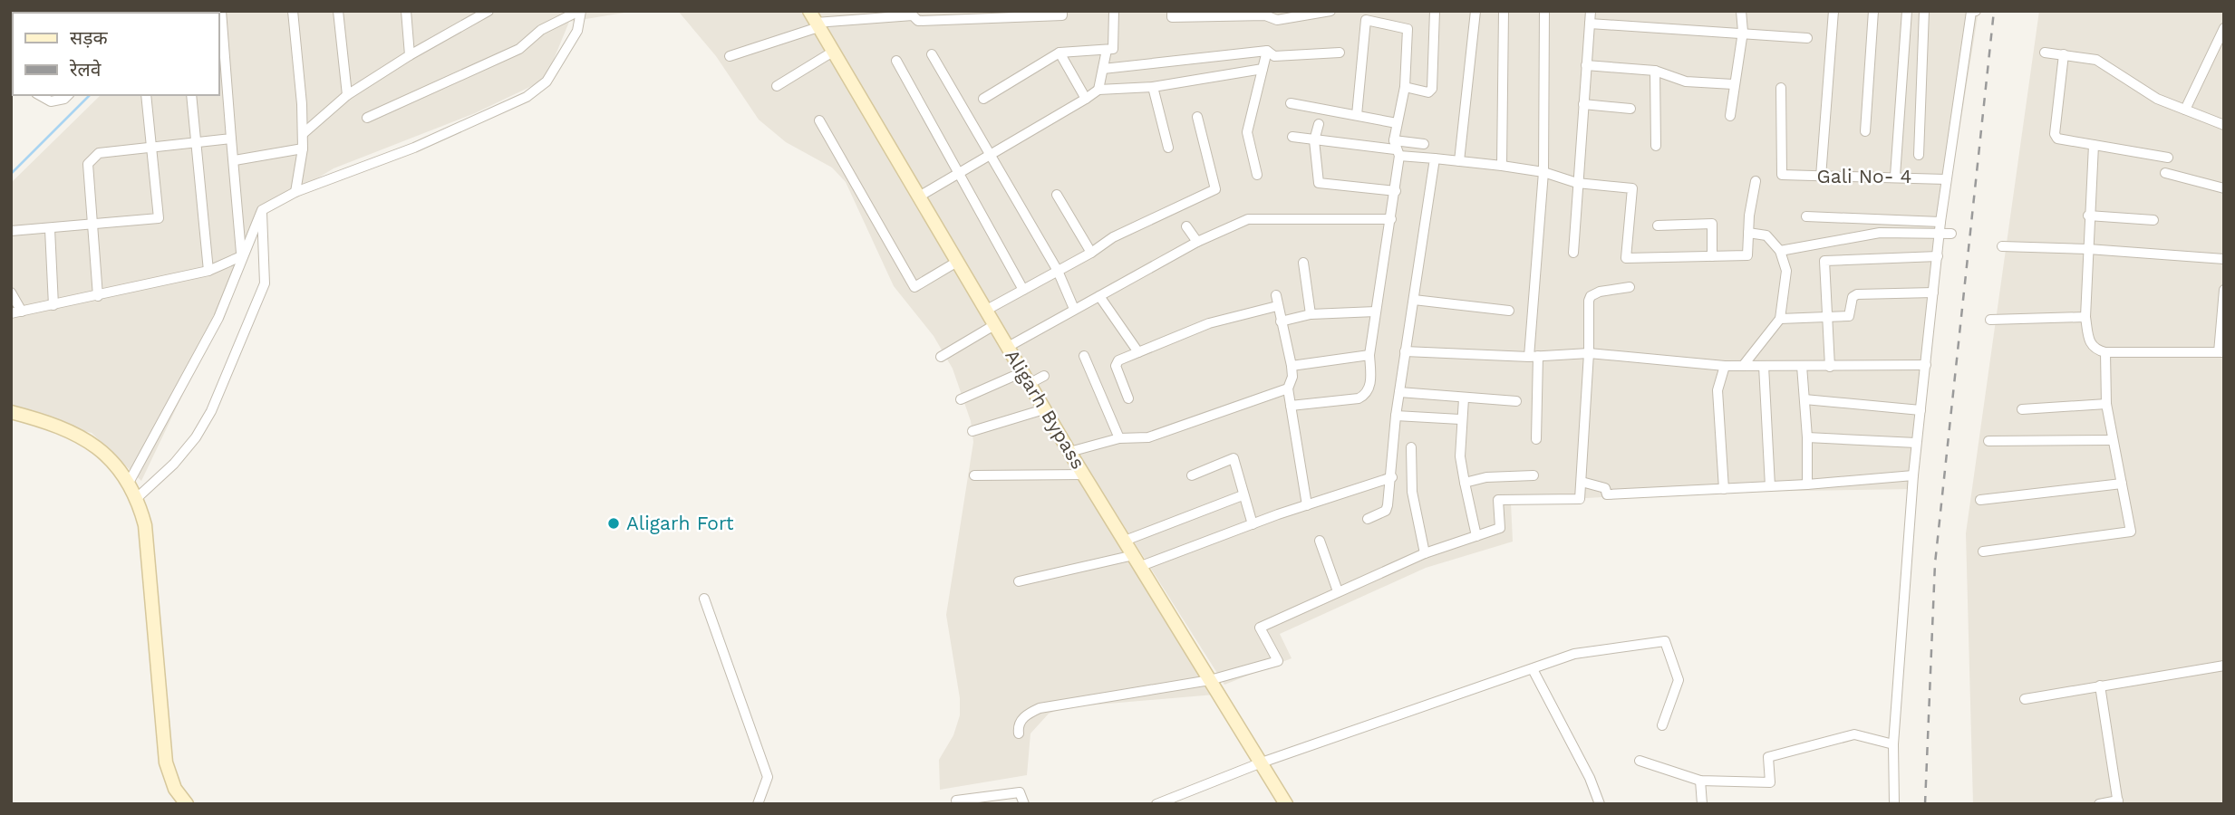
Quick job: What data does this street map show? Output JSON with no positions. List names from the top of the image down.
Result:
{
  "streets": {
    "main road": ["Aligarh Bypass"],
    "street": ["Gali No- 4"]
  },
  "places": ["Aligarh Fort"],
  "legend": ["सड़क", "रेलवे"]
}
